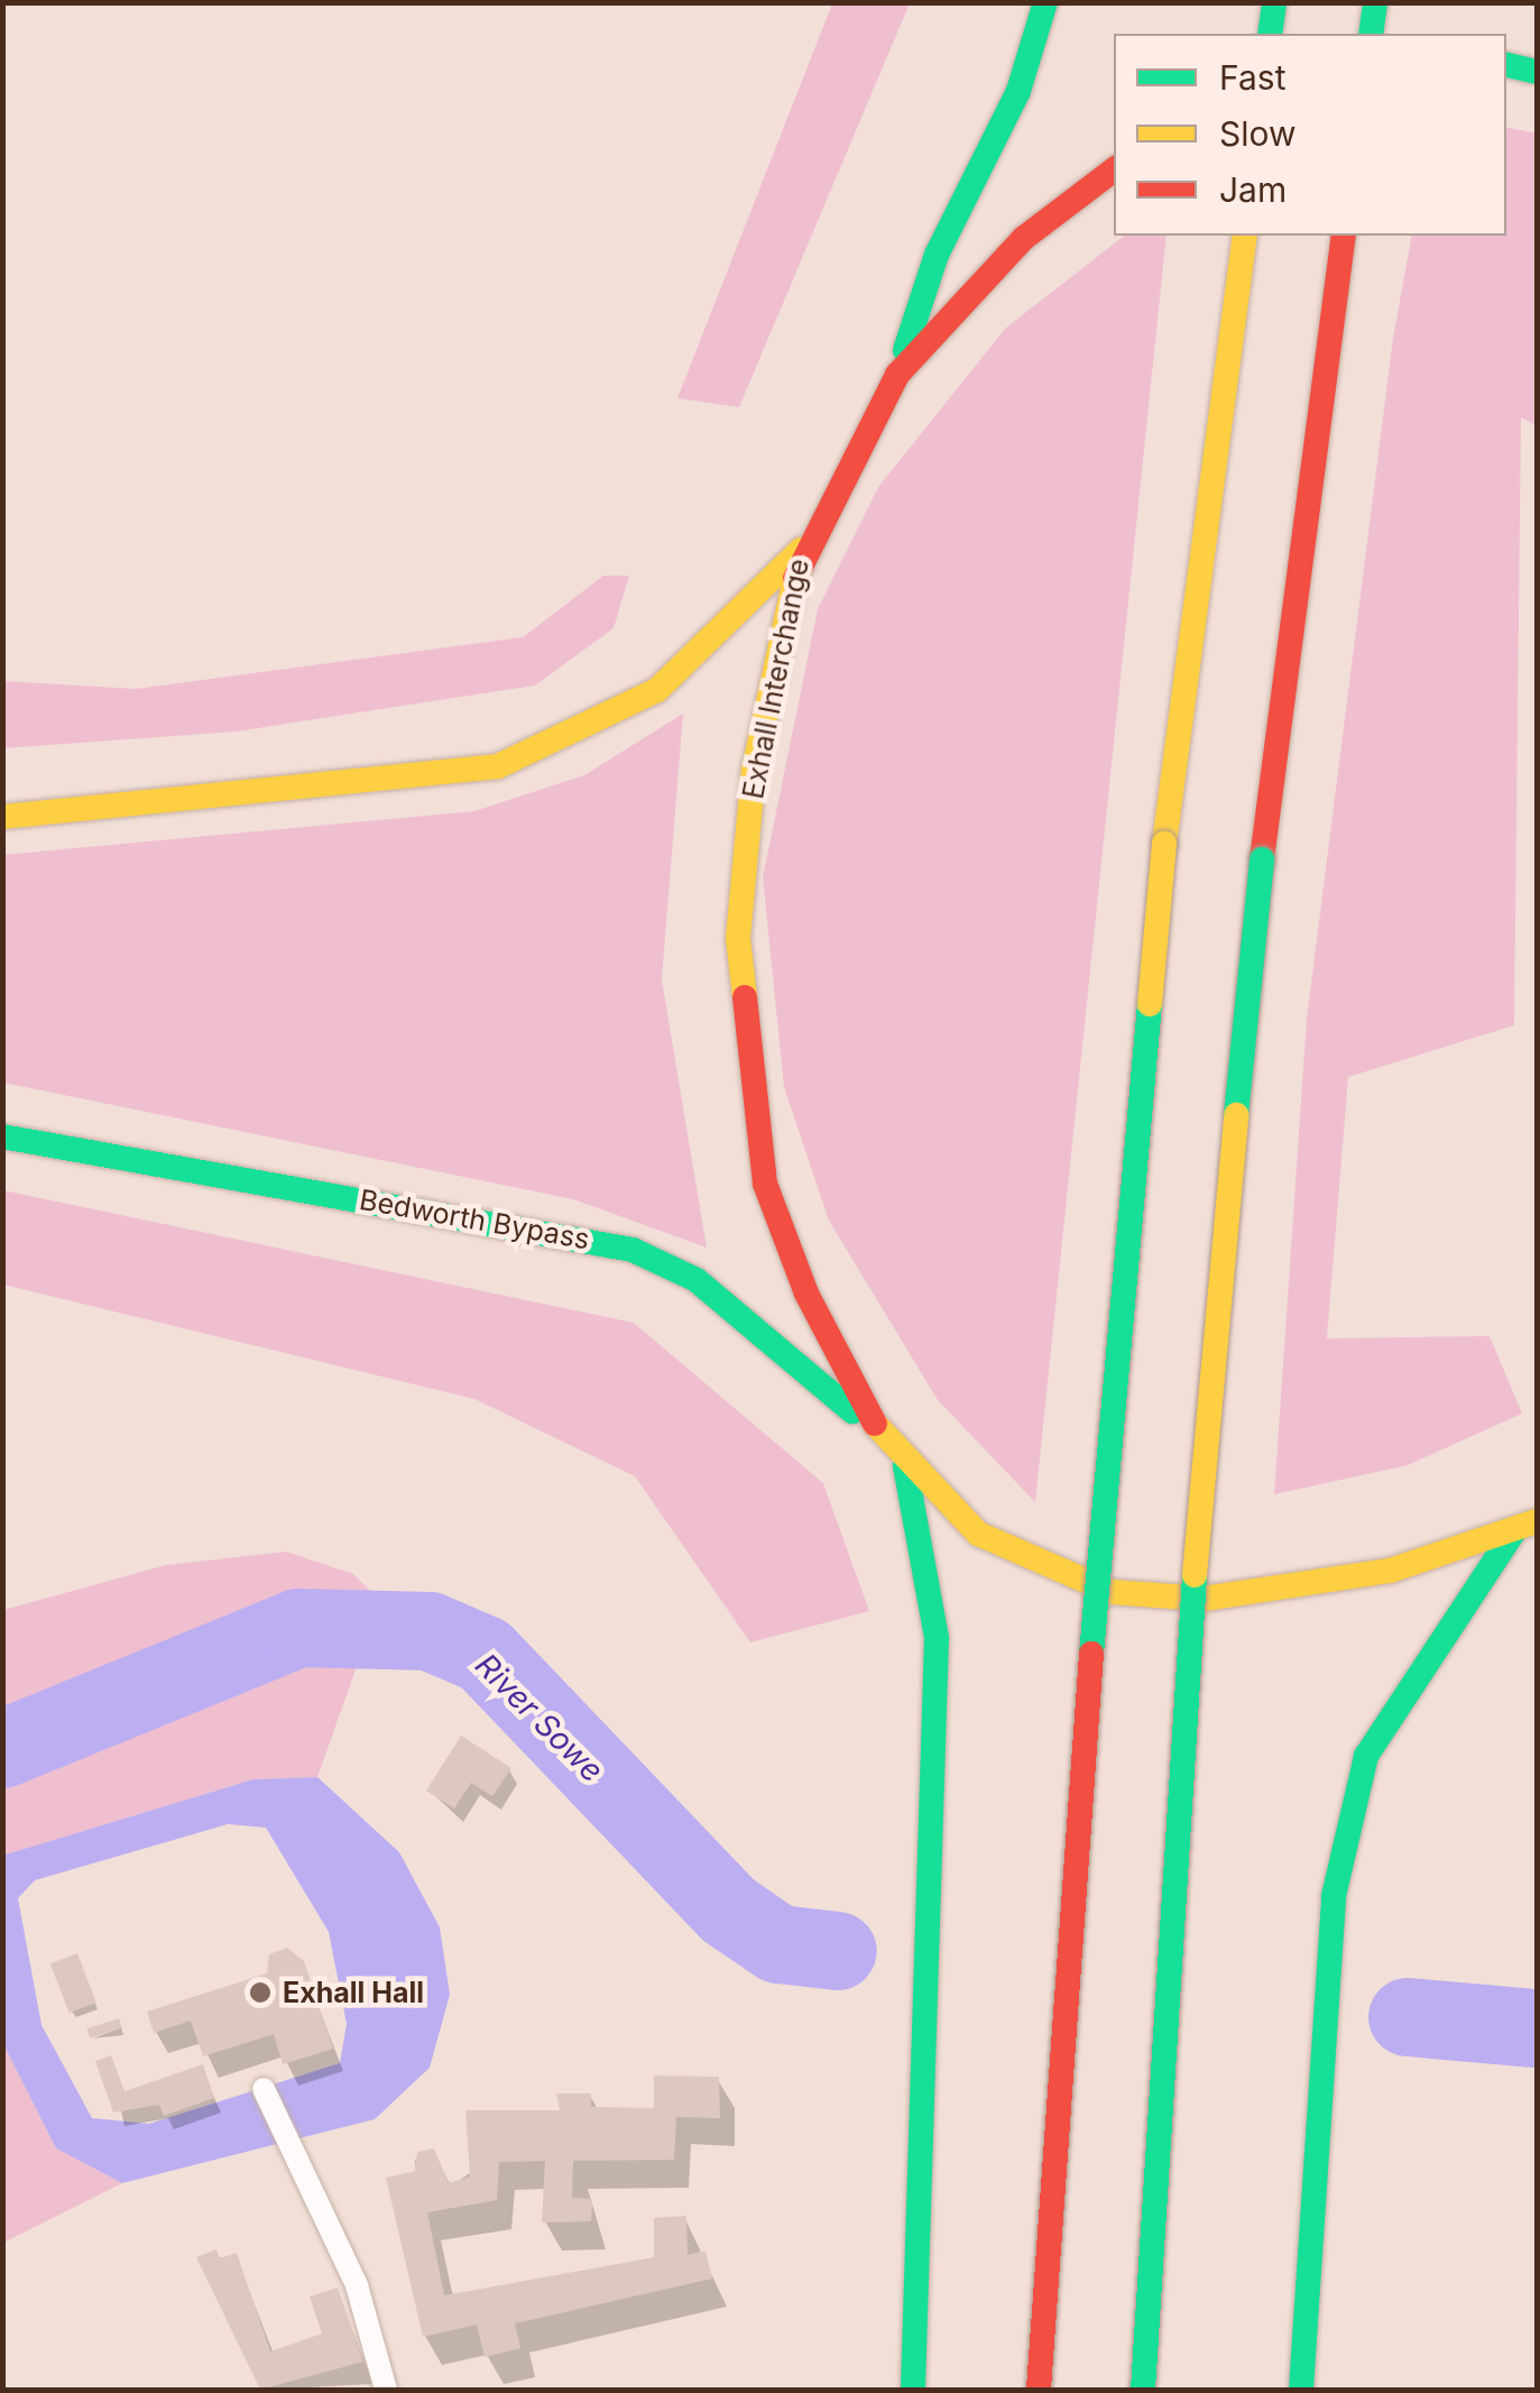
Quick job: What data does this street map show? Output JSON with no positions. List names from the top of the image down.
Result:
{
  "streets": {
    "highway": ["Exhall Interchange", "Bedworth Bypass"]
  },
  "crossings": [
    ["Exhall Interchange", "Bedworth Bypass"]
  ],
  "water": ["River Sowe"],
  "places": ["Exhall Hall"],
  "legend": ["Fast", "Slow", "Jam"]
}
